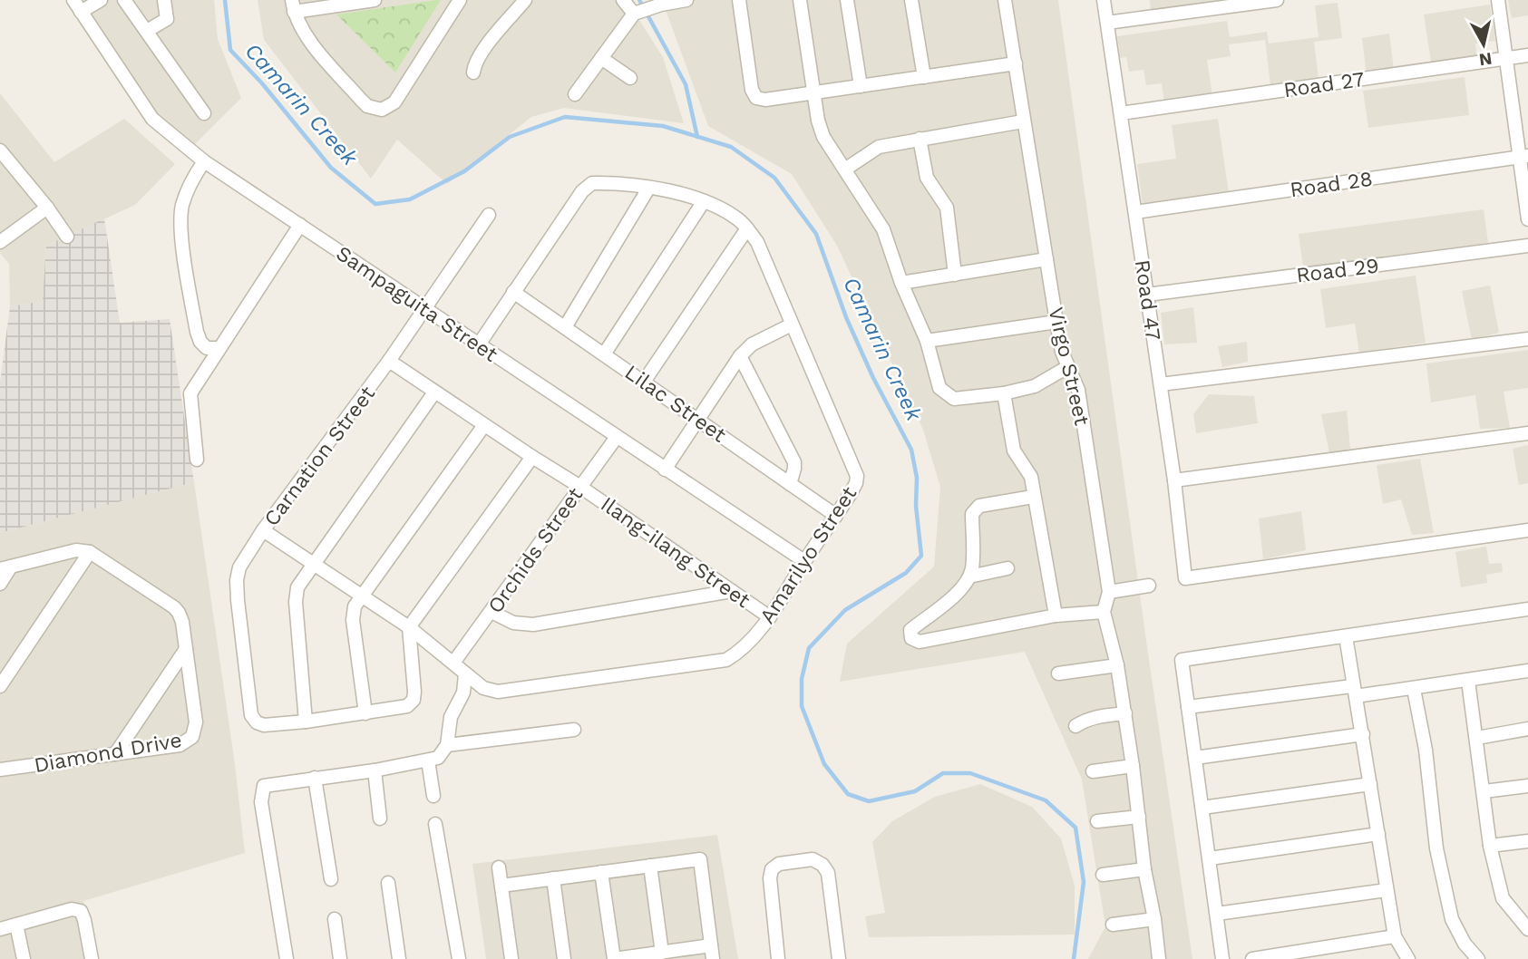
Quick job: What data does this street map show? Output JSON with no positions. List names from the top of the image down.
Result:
{
  "streets": {
    "street": [
      "Road 27",
      "Road 28",
      "Road 29",
      "Road 47",
      "Sampaguita Street",
      "Virgo Street",
      "Lilac Street",
      "Carnation Street",
      "Orchids Street",
      "Ilang-ilang Street",
      "Amarilyo Street",
      "Diamond Drive"
    ]
  },
  "crossings": [
    ["Road 27", "Road 47"],
    ["Road 28", "Road 47"],
    ["Road 29", "Road 47"],
    ["Sampaguita Street", "Carnation Street"],
    ["Sampaguita Street", "Orchids Street"],
    ["Sampaguita Street", "Amarilyo Street"],
    ["Lilac Street", "Amarilyo Street"],
    ["Carnation Street", "Ilang-ilang Street"],
    ["Carnation Street", "Amarilyo Street"],
    ["Orchids Street", "Ilang-ilang Street"],
    ["Orchids Street", "Amarilyo Street"],
    ["Ilang-ilang Street", "Amarilyo Street"]
  ],
  "water": ["Camarin Creek"],
  "north": "bottom"
}
